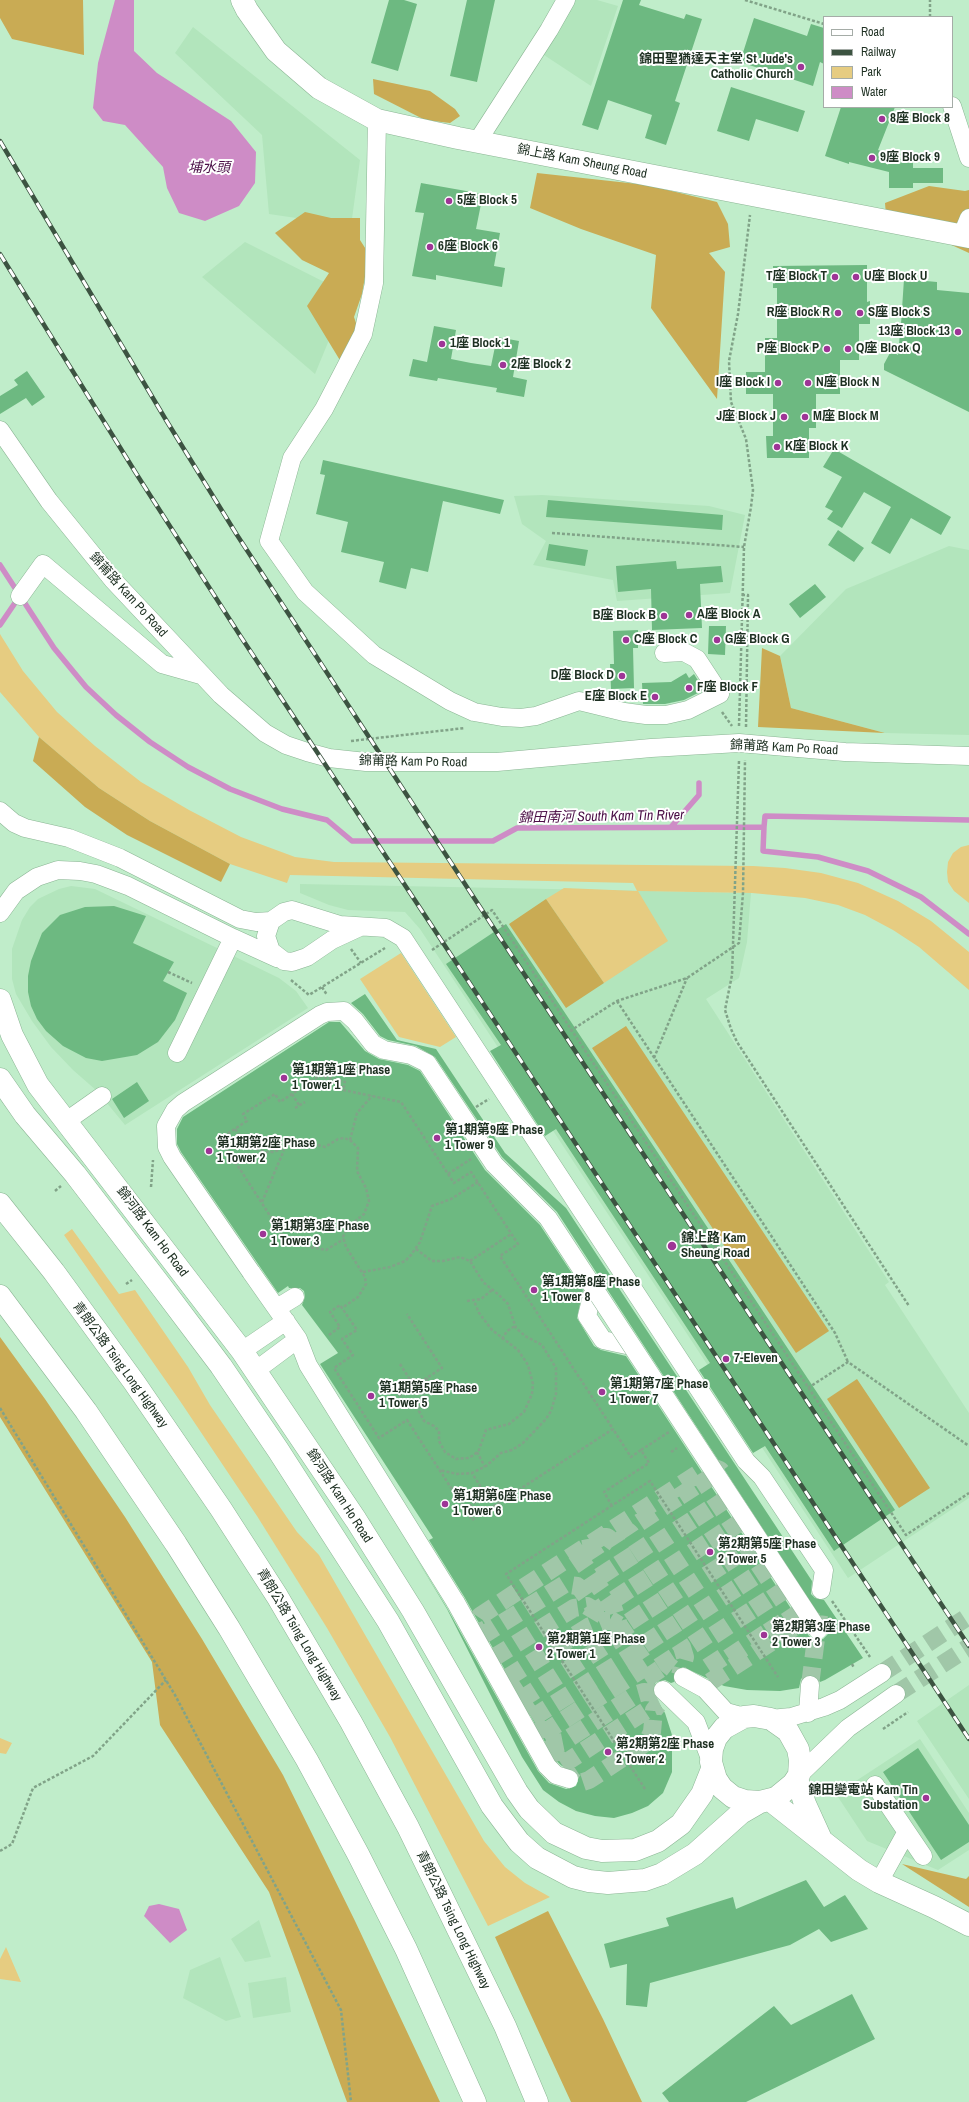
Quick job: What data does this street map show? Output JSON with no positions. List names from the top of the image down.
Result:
{
  "streets": {
    "main road": ["錦上路 Kam Sheung Road", "錦河路 Kam Ho Road", "青朗公路 Tsing Long Highway"],
    "street": ["錦莆路 Kam Po Road"]
  },
  "water": ["埔水頭", "錦田南河 South Kam Tin River"],
  "places": [
    "錦田聖猶達天主堂 St Jude's Catholic Church",
    "8座 Block 8",
    "9座 Block 9",
    "5座 Block 5",
    "6座 Block 6",
    "T座 Block T",
    "U座 Block U",
    "R座 Block R",
    "S座 Block S",
    "13座 Block 13",
    "1座 Block 1",
    "P座 Block P",
    "Q座 Block Q",
    "2座 Block 2",
    "I座 Block I",
    "N座 Block N",
    "J座 Block J",
    "M座 Block M",
    "K座 Block K",
    "A座 Block A",
    "B座 Block B",
    "C座 Block C",
    "G座 Block G",
    "D座 Block D",
    "F座 Block F",
    "E座 Block E",
    "第1期第1座 Phase 1 Tower 1",
    "第1期第9座 Phase 1 Tower 9",
    "第1期第2座 Phase 1 Tower 2",
    "第1期第3座 Phase 1 Tower 3",
    "錦上路 Kam Sheung Road",
    "第1期第8座 Phase 1 Tower 8",
    "7-Eleven",
    "第1期第7座 Phase 1 Tower 7",
    "第1期第5座 Phase 1 Tower 5",
    "第1期第6座 Phase 1 Tower 6",
    "第2期第5座 Phase 2 Tower 5",
    "第2期第3座 Phase 2 Tower 3",
    "第2期第1座 Phase 2 Tower 1",
    "第2期第2座 Phase 2 Tower 2",
    "錦田變電站 Kam Tin Substation"
  ],
  "legend": [
    "Road",
    "Railway",
    "Park",
    "Water"
  ]
}
